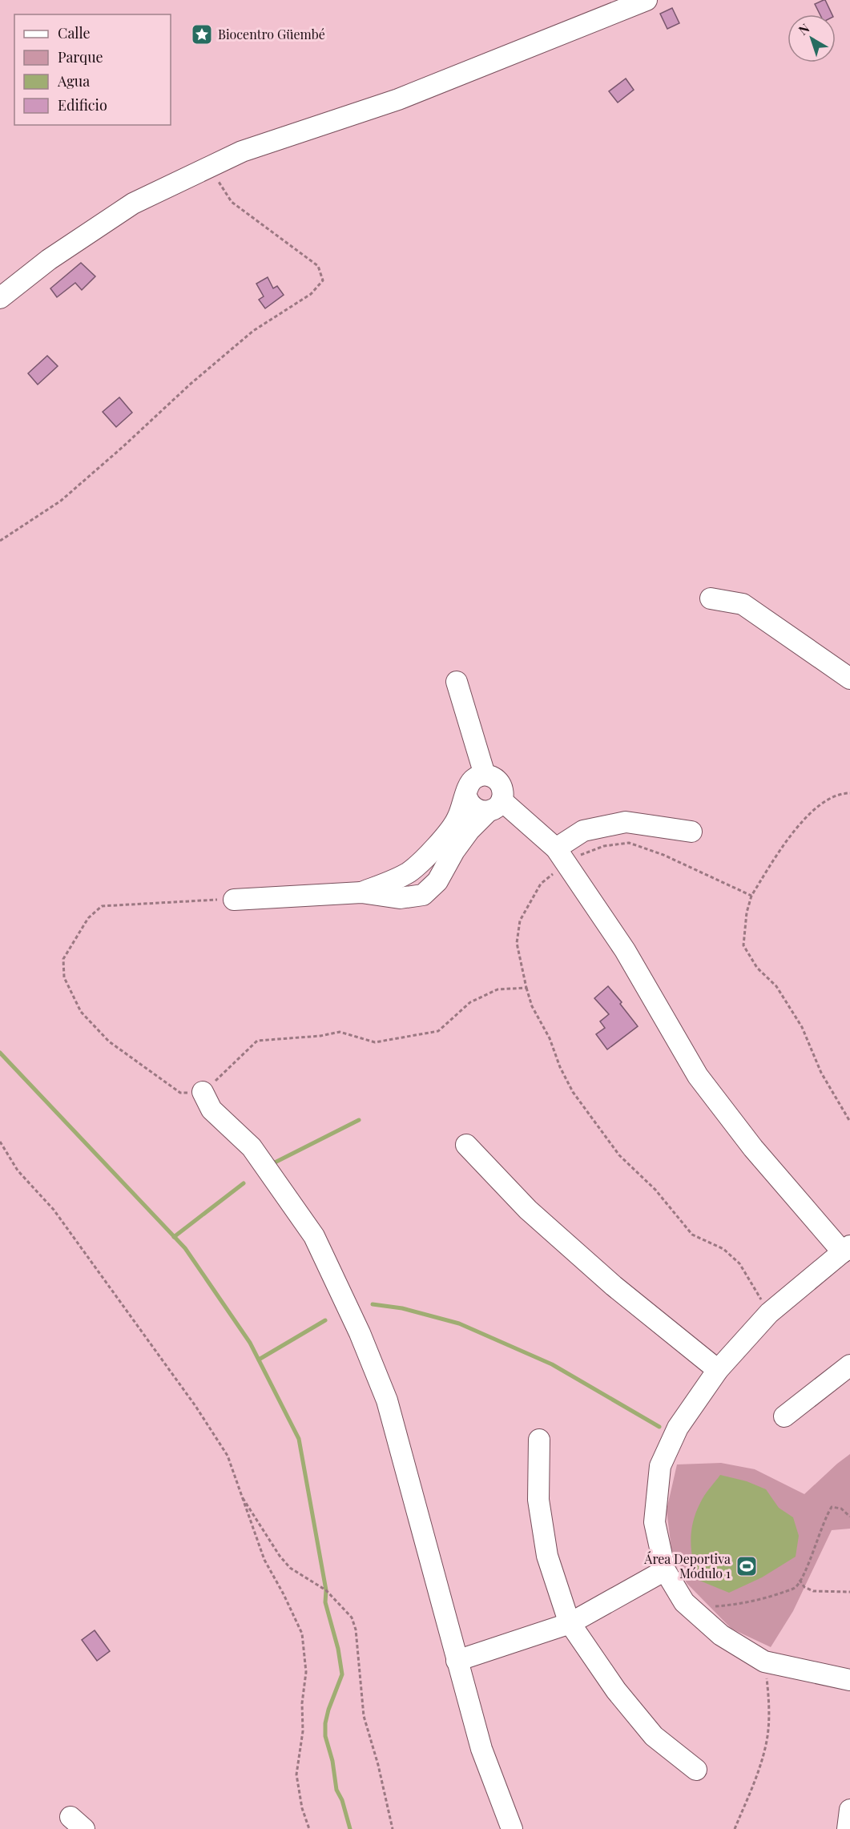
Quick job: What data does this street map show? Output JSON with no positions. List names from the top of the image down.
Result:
{
  "places": {
    "place": ["Biocentro Güembé"],
    "sports": ["Área Deportiva Módulo 1"]
  },
  "legend": [
    "Calle",
    "Parque",
    "Agua",
    "Edificio"
  ],
  "north": "top left"
}
